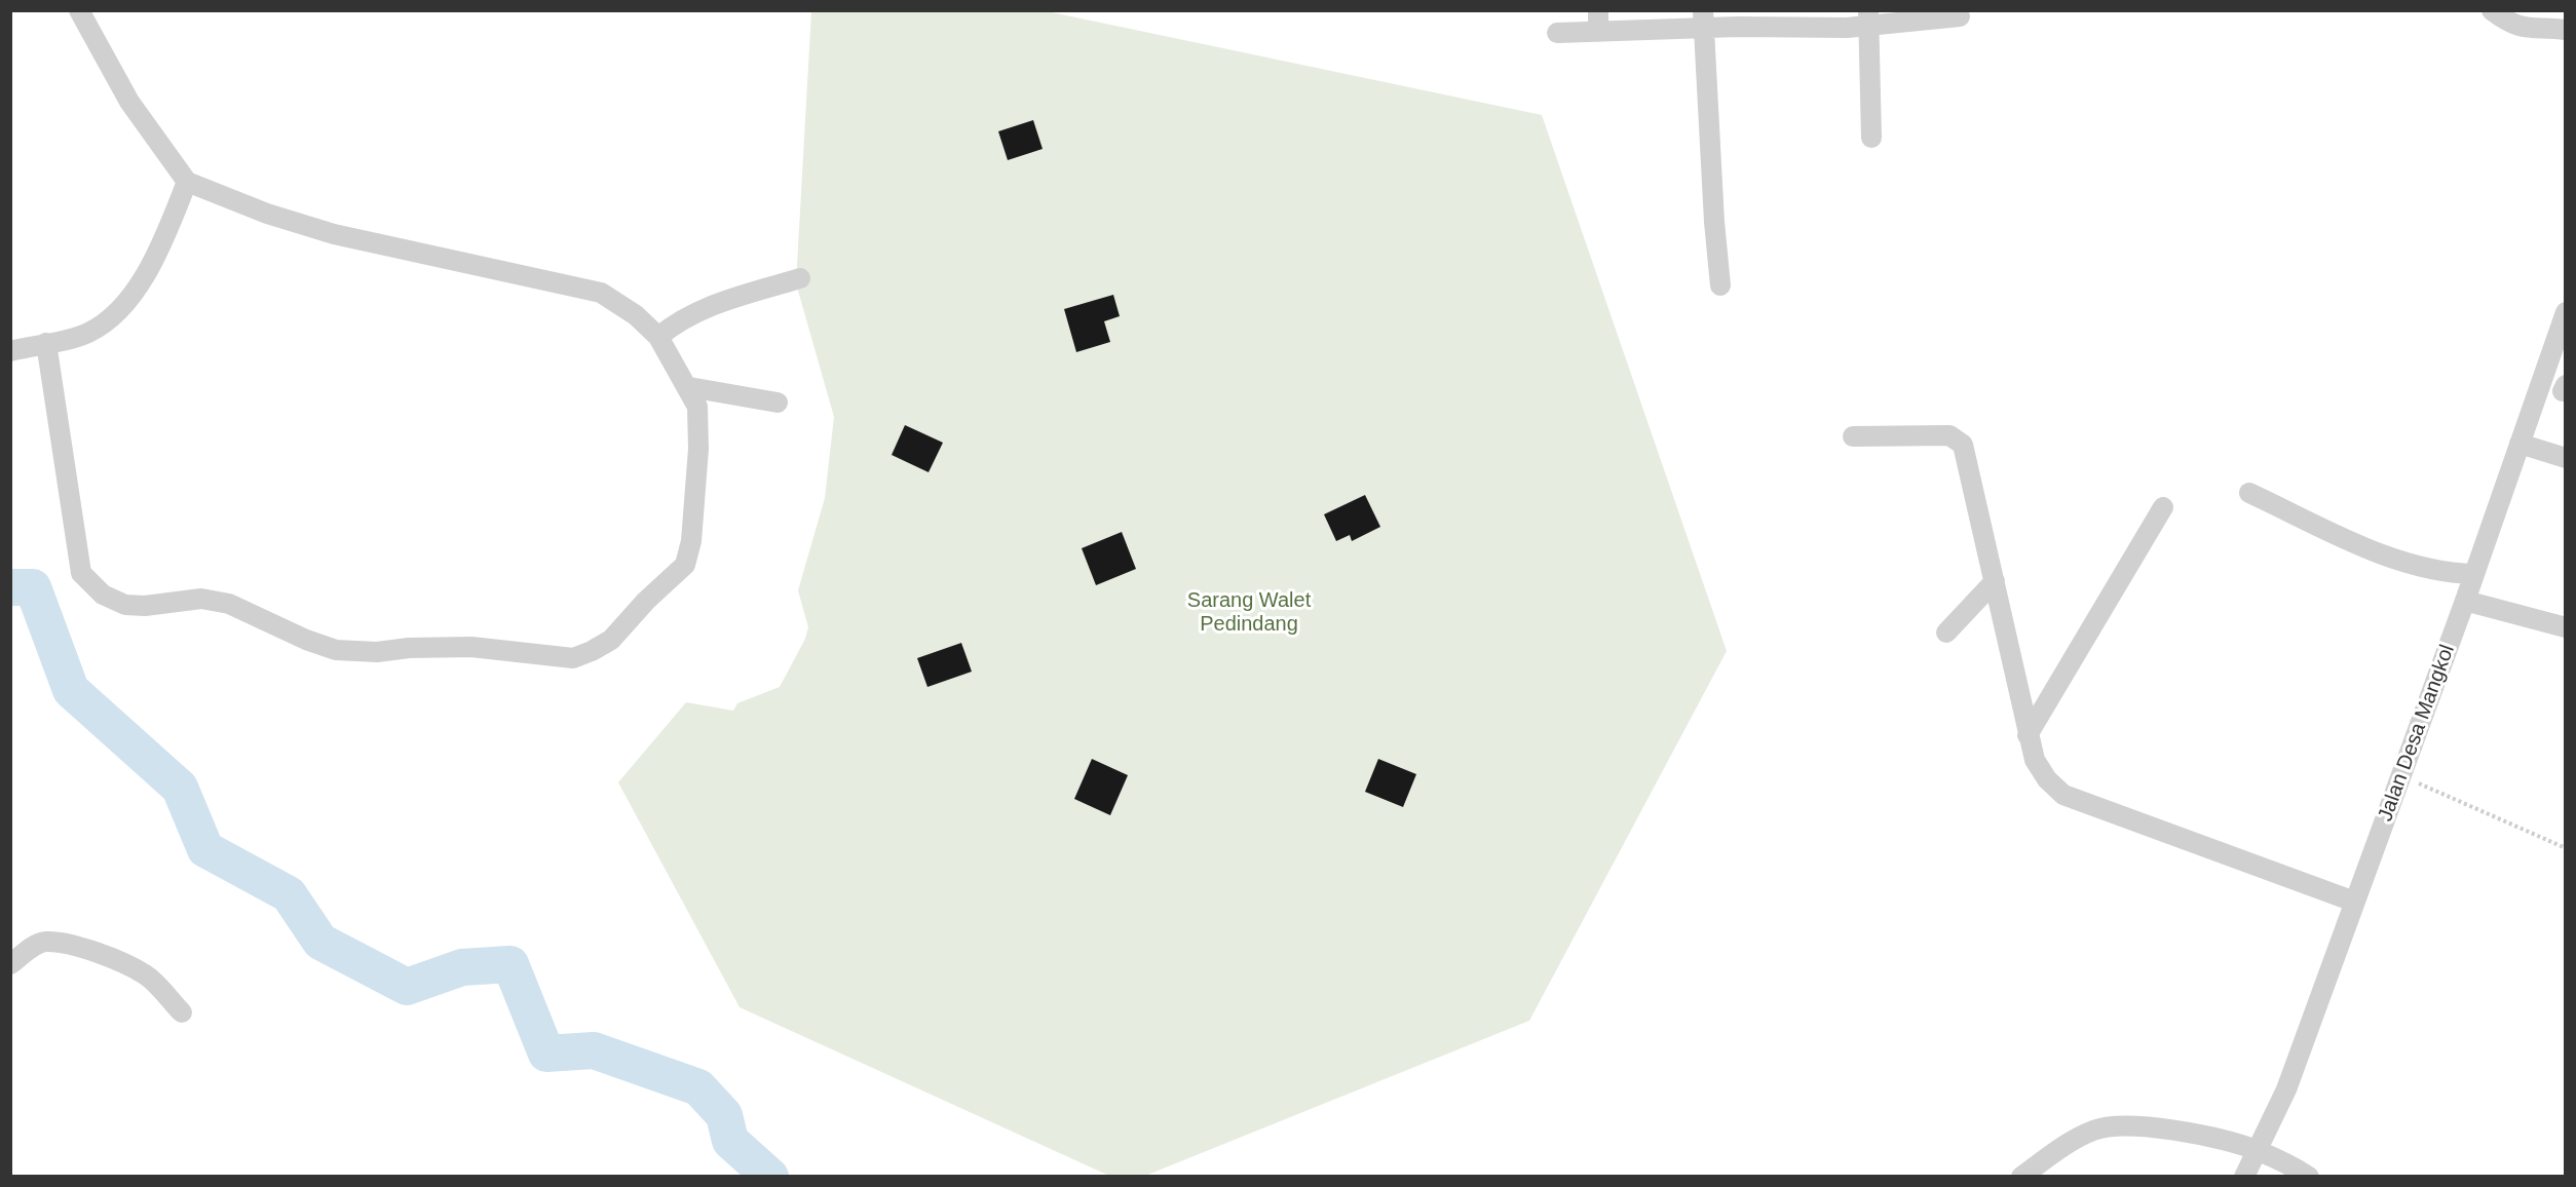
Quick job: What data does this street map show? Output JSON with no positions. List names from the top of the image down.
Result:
{
  "streets": {
    "street": ["Jalan Desa Mangkol"]
  },
  "parks": ["Sarang Walet Pedindang"]
}
